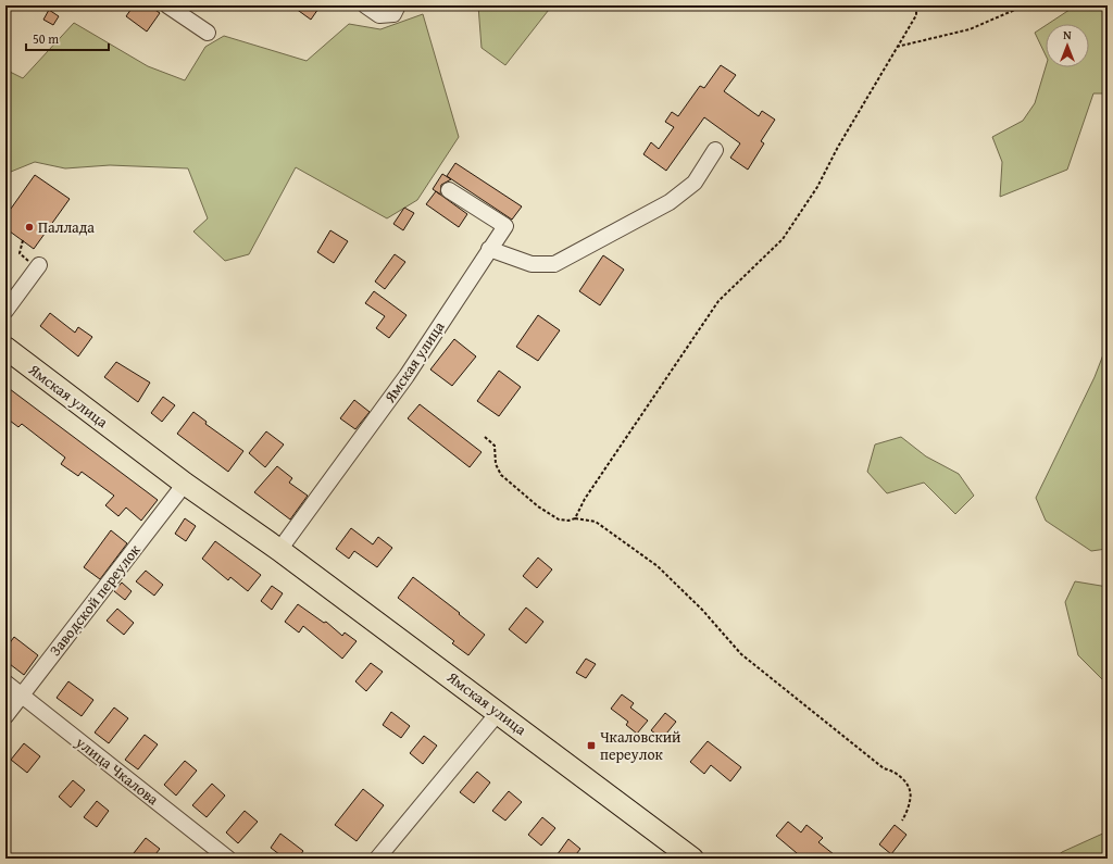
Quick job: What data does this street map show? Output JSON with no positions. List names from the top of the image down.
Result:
{
  "streets": {
    "highway": ["Ямская улица"],
    "street": ["Заводской переулок", "улица Чкалова"]
  },
  "crossings": [
    ["Ямская улица", "Заводской переулок"],
    ["Заводской переулок", "улица Чкалова"]
  ],
  "places": {
    "other": ["Паллада"],
    "transit": ["Чкаловский переулок"]
  },
  "scale_bar": "50 m",
  "north": "top"
}
